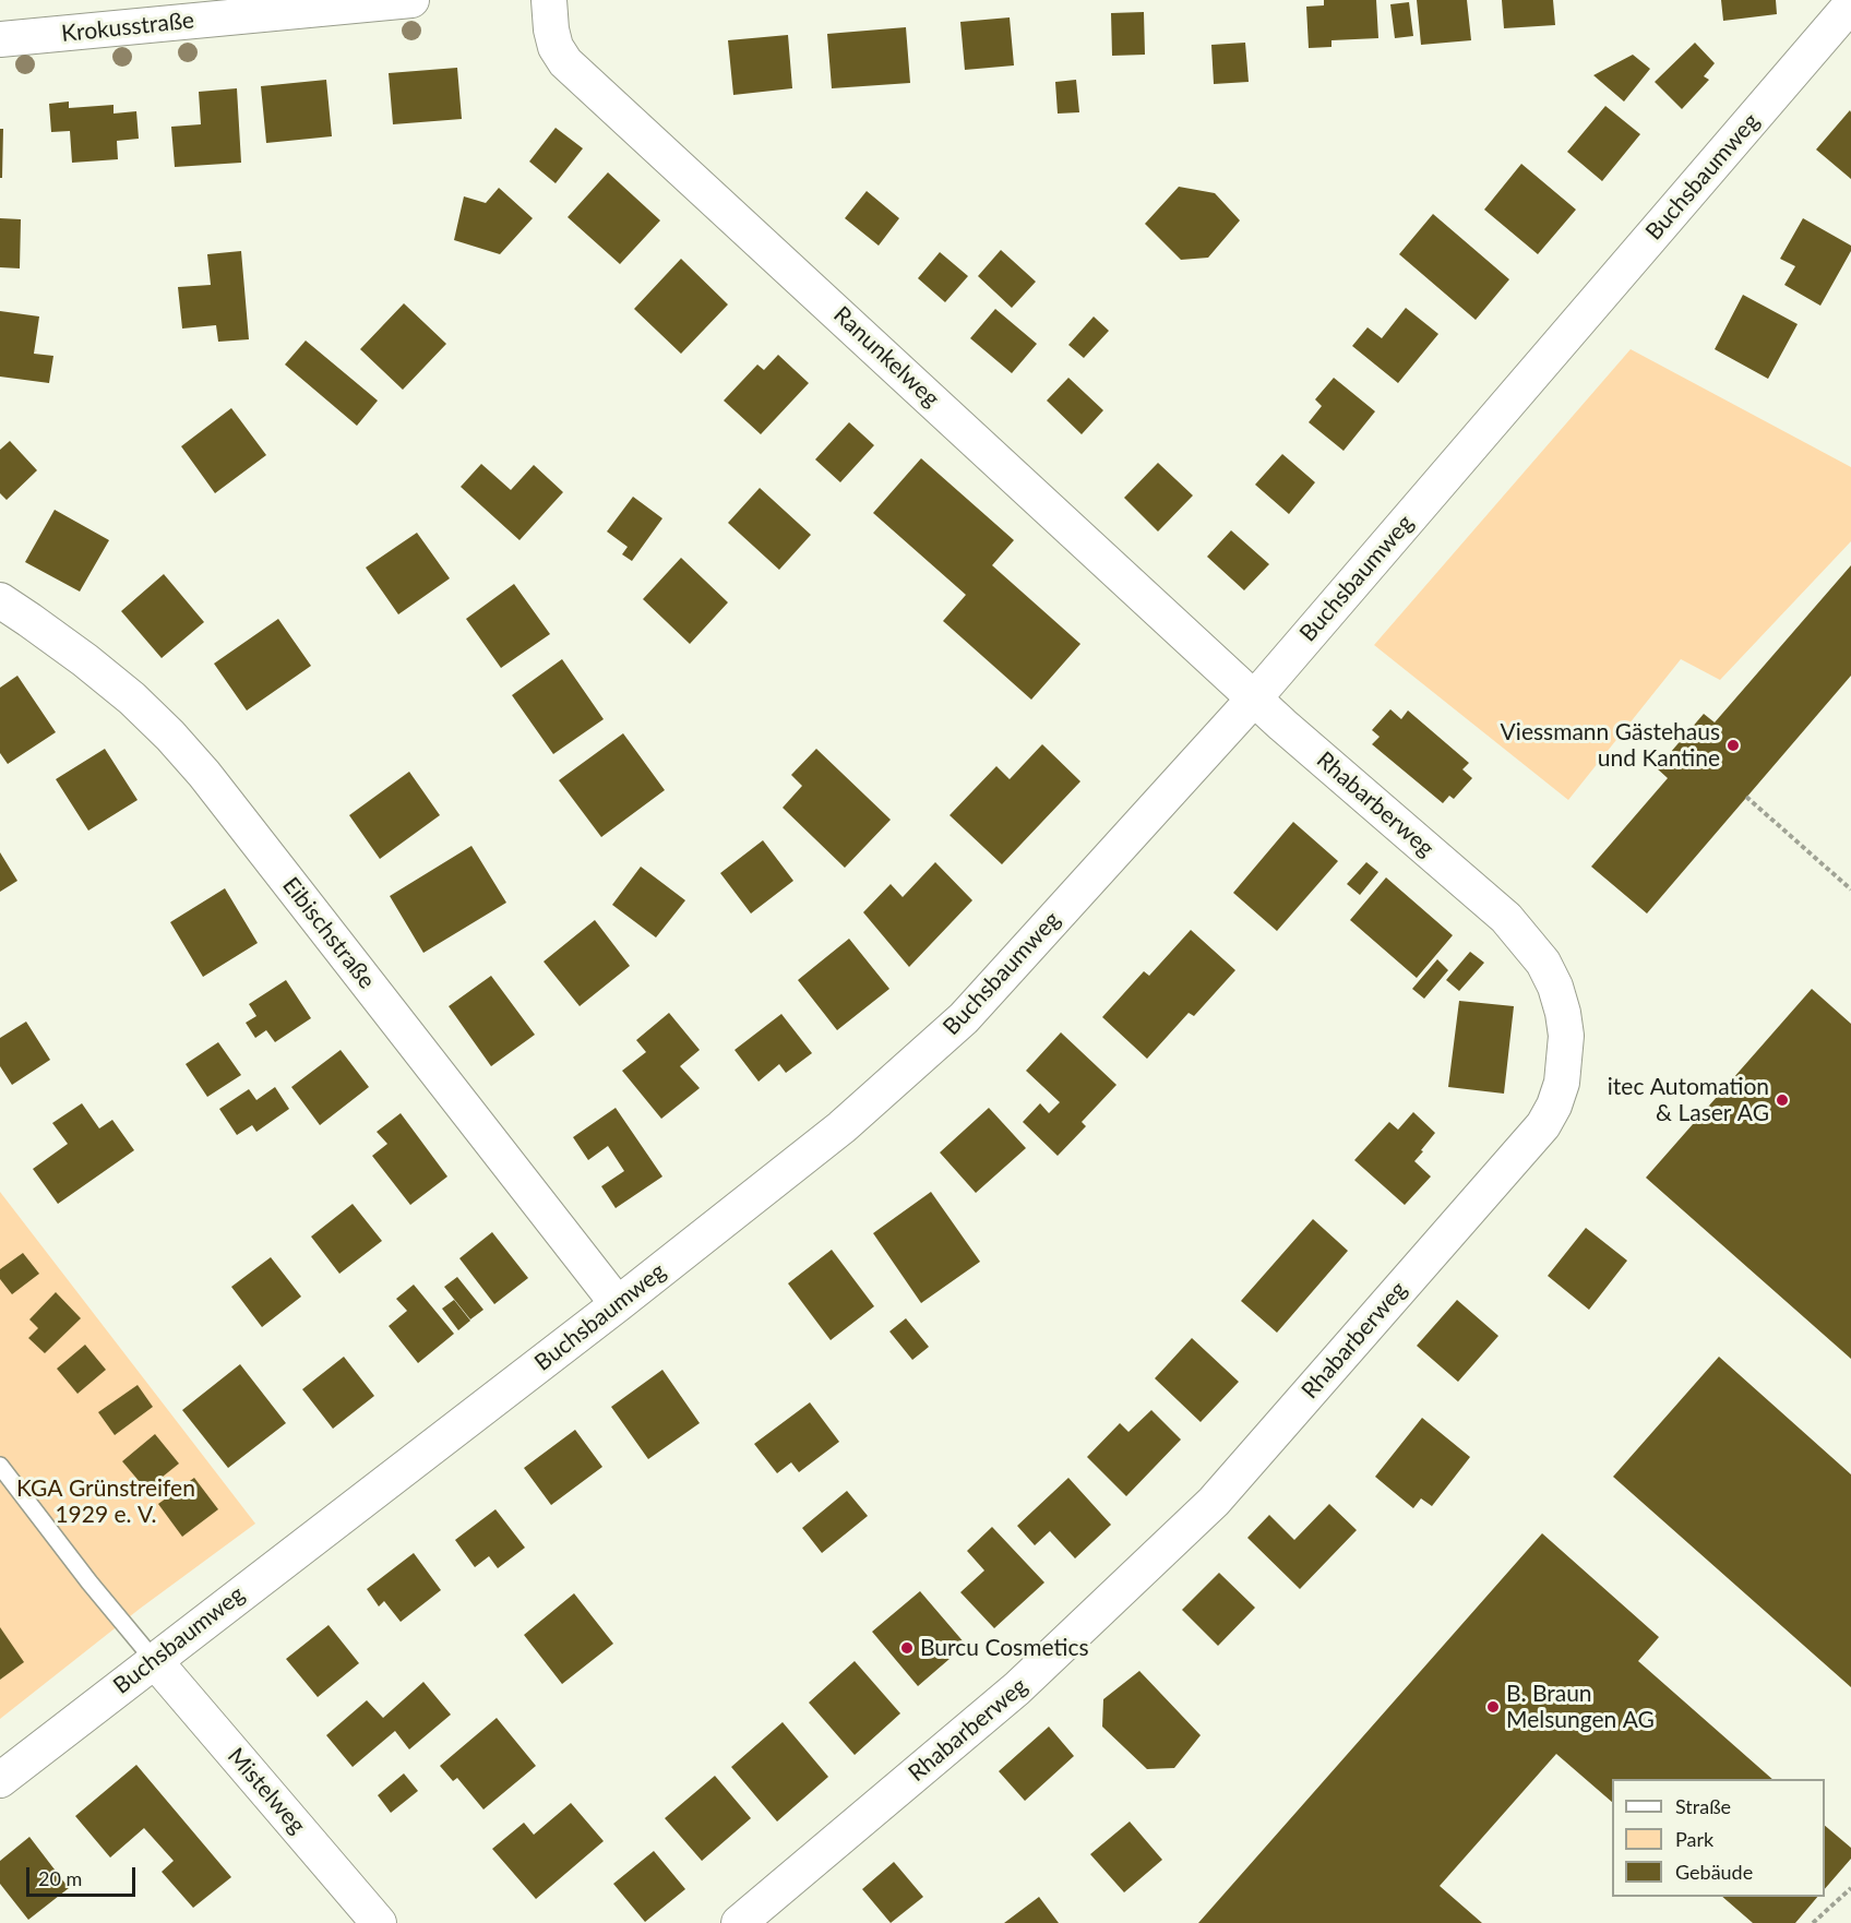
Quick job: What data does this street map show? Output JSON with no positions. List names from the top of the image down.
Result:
{
  "streets": {
    "street": [
      "Krokusstraße",
      "Buchsbaumweg",
      "Ranunkelweg",
      "Rhabarberweg",
      "Eibischstraße",
      "Mistelweg"
    ]
  },
  "crossings": [
    ["Buchsbaumweg", "Ranunkelweg"],
    ["Buchsbaumweg", "Rhabarberweg"],
    ["Buchsbaumweg", "Eibischstraße"],
    ["Buchsbaumweg", "Mistelweg"],
    ["Ranunkelweg", "Rhabarberweg"]
  ],
  "parks": ["KGA Grünstreifen 1929 e. V."],
  "places": [
    "Viessmann Gästehaus und Kantine",
    "itec Automation & Laser AG",
    "Burcu Cosmetics",
    "B. Braun Melsungen AG"
  ],
  "legend": ["Straße", "Park", "Gebäude"],
  "scale_bar": "20 m"
}
